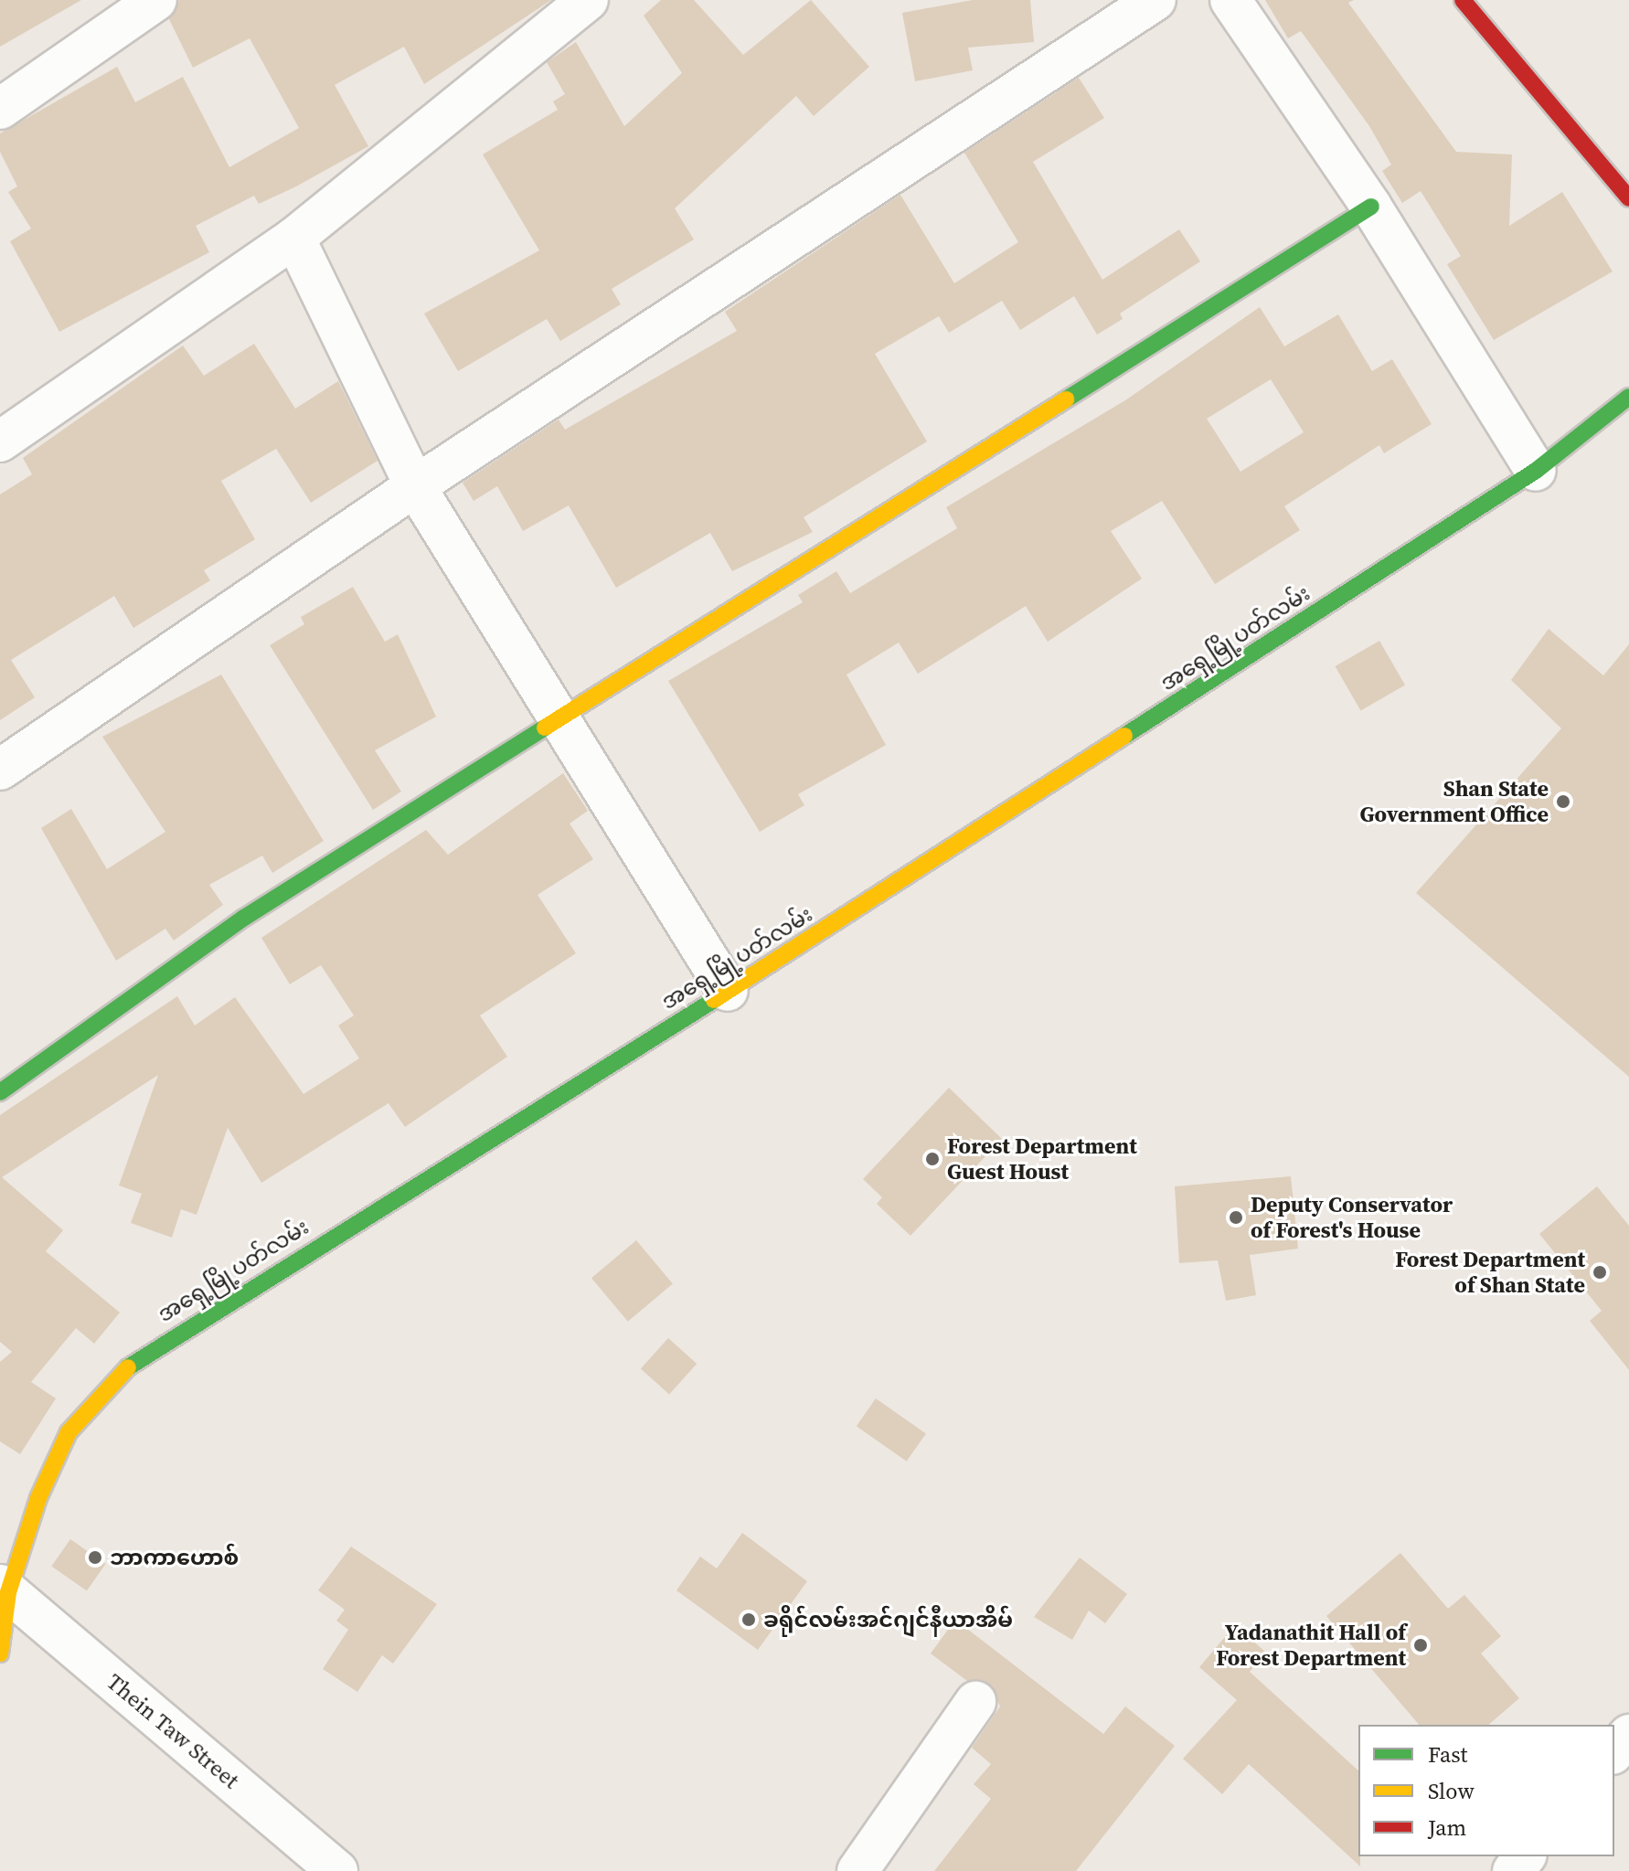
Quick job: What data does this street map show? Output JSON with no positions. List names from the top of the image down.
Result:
{
  "streets": {
    "street": ["အရှေ့မြို့ပတ်လမ်း", "Thein Taw Street"]
  },
  "crossings": [
    ["အရှေ့မြို့ပတ်လမ်း", "Thein Taw Street"]
  ],
  "places": [
    "Shan State Government Office",
    "Forest Department Guest Houst",
    "Deputy Conservator of Forest's House",
    "Forest Department of Shan State",
    "ဘာကာဟောစ်",
    "ခရိုင်လမ်းအင်ဂျင်နီယာအိမ်",
    "Yadanathit Hall of Forest Department"
  ],
  "legend": ["Fast", "Slow", "Jam"]
}
